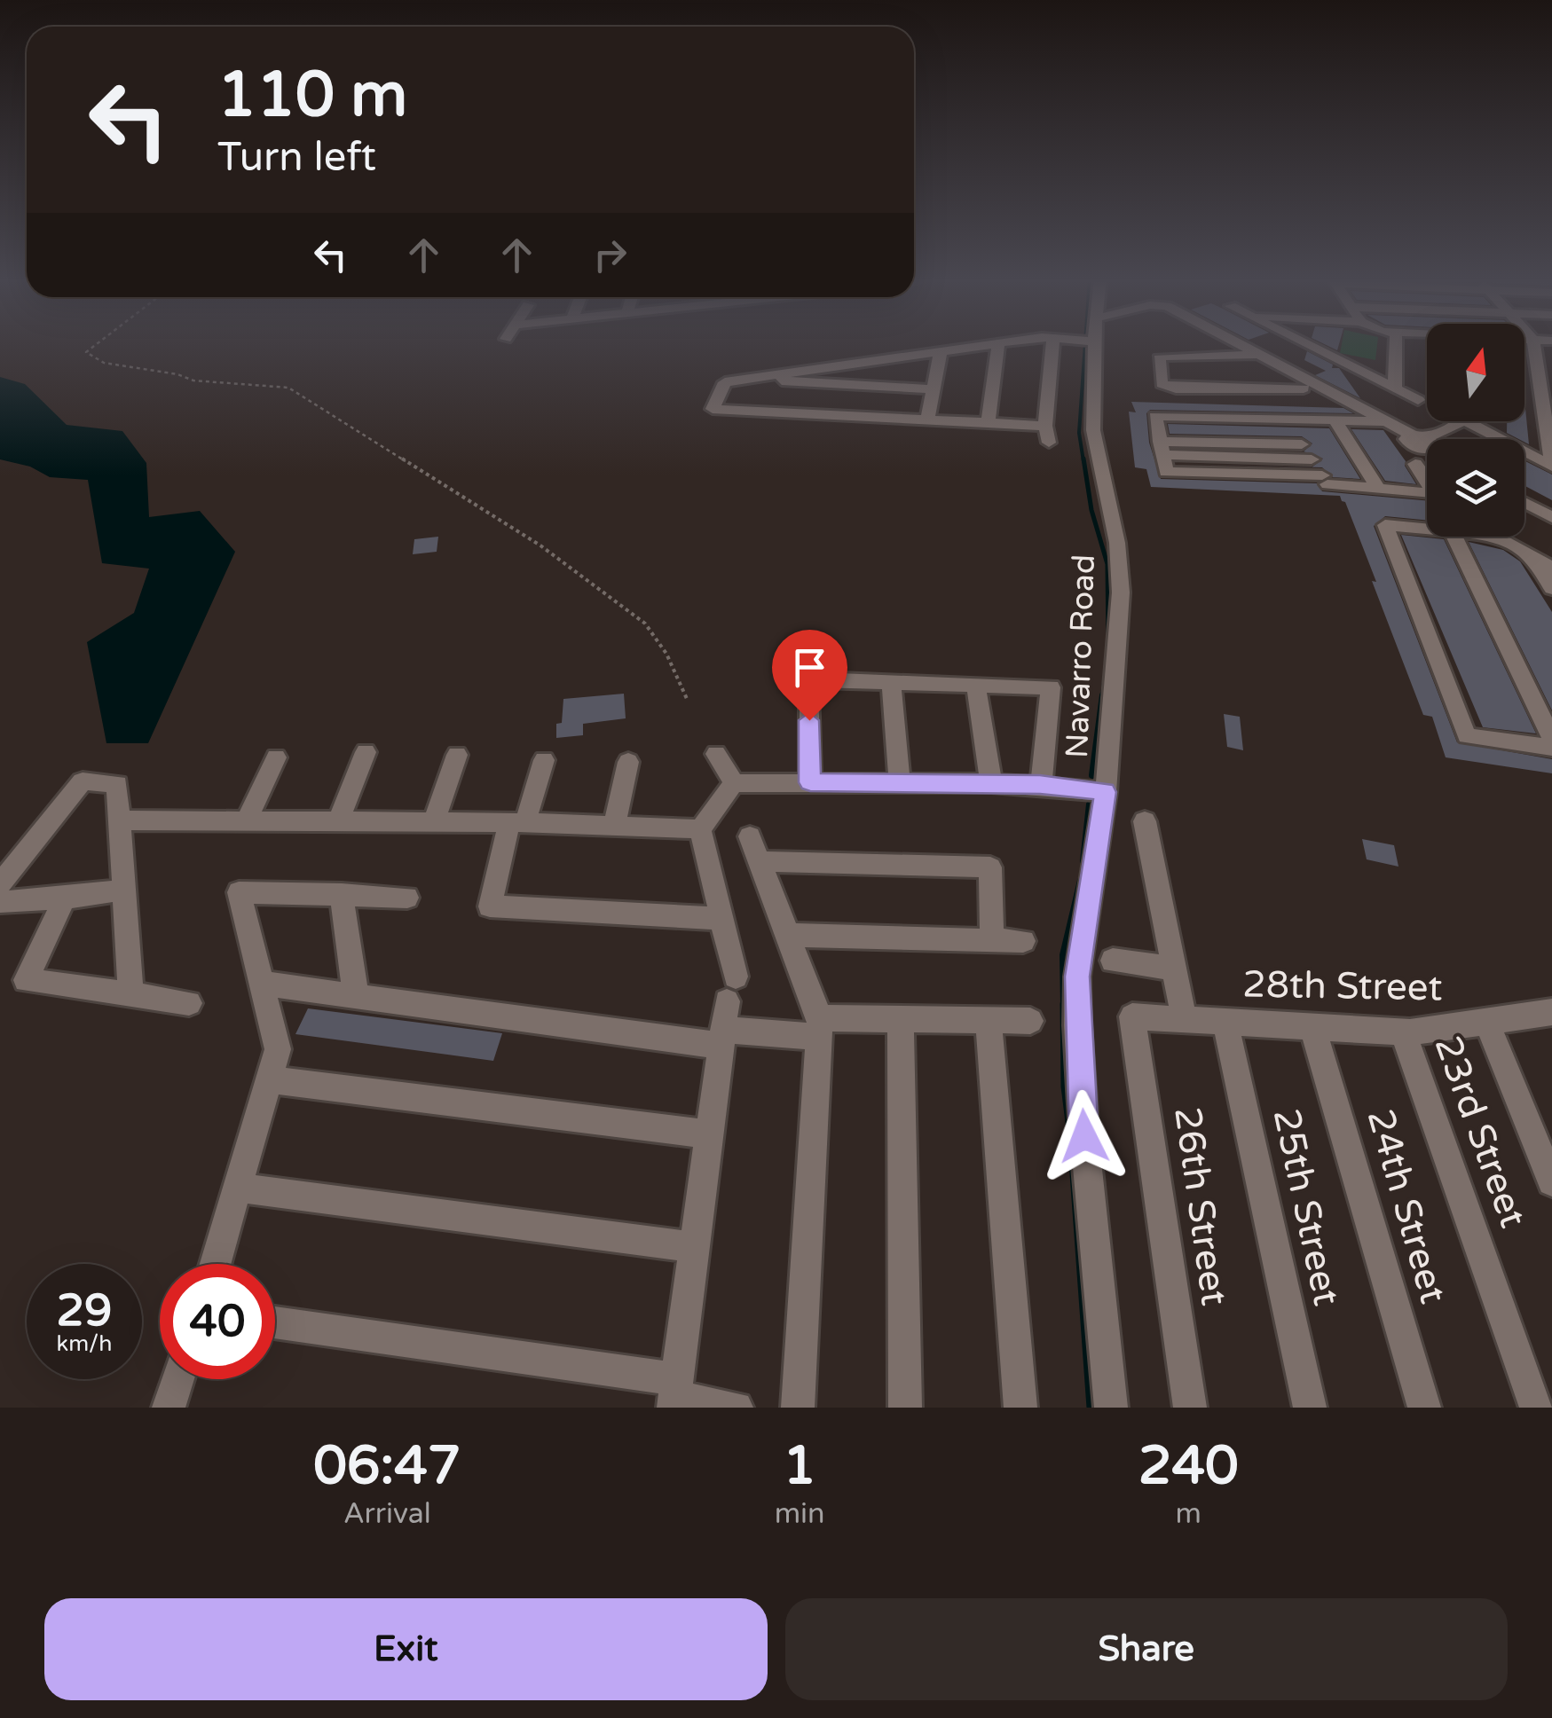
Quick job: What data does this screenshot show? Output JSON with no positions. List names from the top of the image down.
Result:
{
  "streets": {
    "street": [
      "Navarro Road",
      "28th Street",
      "23rd Street",
      "26th Street",
      "24th Street",
      "25th Street"
    ]
  },
  "crossings": [
    ["28th Street", "23rd Street"],
    ["28th Street", "26th Street"],
    ["28th Street", "24th Street"],
    ["28th Street", "25th Street"]
  ],
  "north": "top",
  "page": {
    "turn": ["110 m", "Turn left"],
    "speed": "29 km/h",
    "limit": "40",
    "eta": [
      "06:47",
      "Arrival",
      "1",
      "min",
      "240",
      "m"
    ],
    "buttons": ["Exit", "Share"]
  }
}
